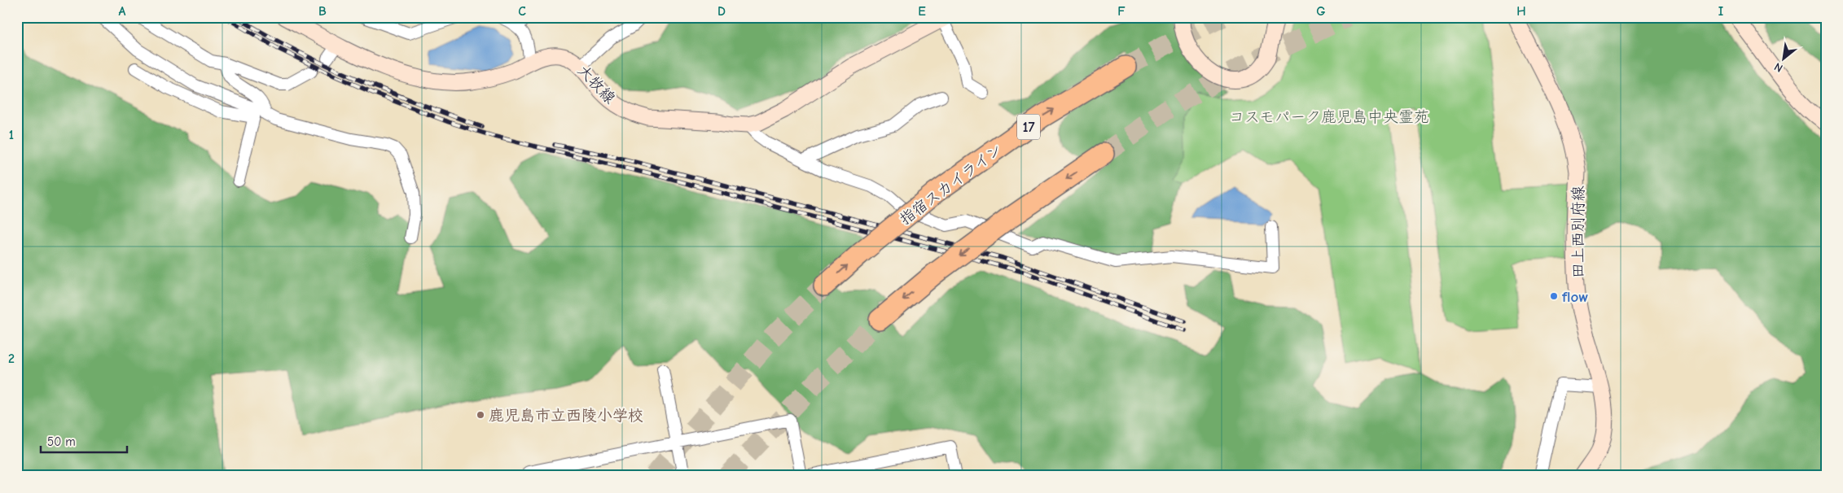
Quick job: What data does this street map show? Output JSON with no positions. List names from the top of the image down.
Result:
{
  "streets": {
    "highway": ["17", "指宿スカイライン"],
    "street": ["大牧線", "田上西別府線"]
  },
  "parks": ["コスモパーク鹿児島中央霊苑"],
  "places": ["flow", "鹿児島市立西陵小学校"],
  "scale_bar": "50 m",
  "north": "bottom left",
  "grid": {
    "columns": [
      "A",
      "B",
      "C",
      "D",
      "E",
      "F",
      "G",
      "H",
      "I"
    ],
    "rows": ["1", "2"]
  }
}
